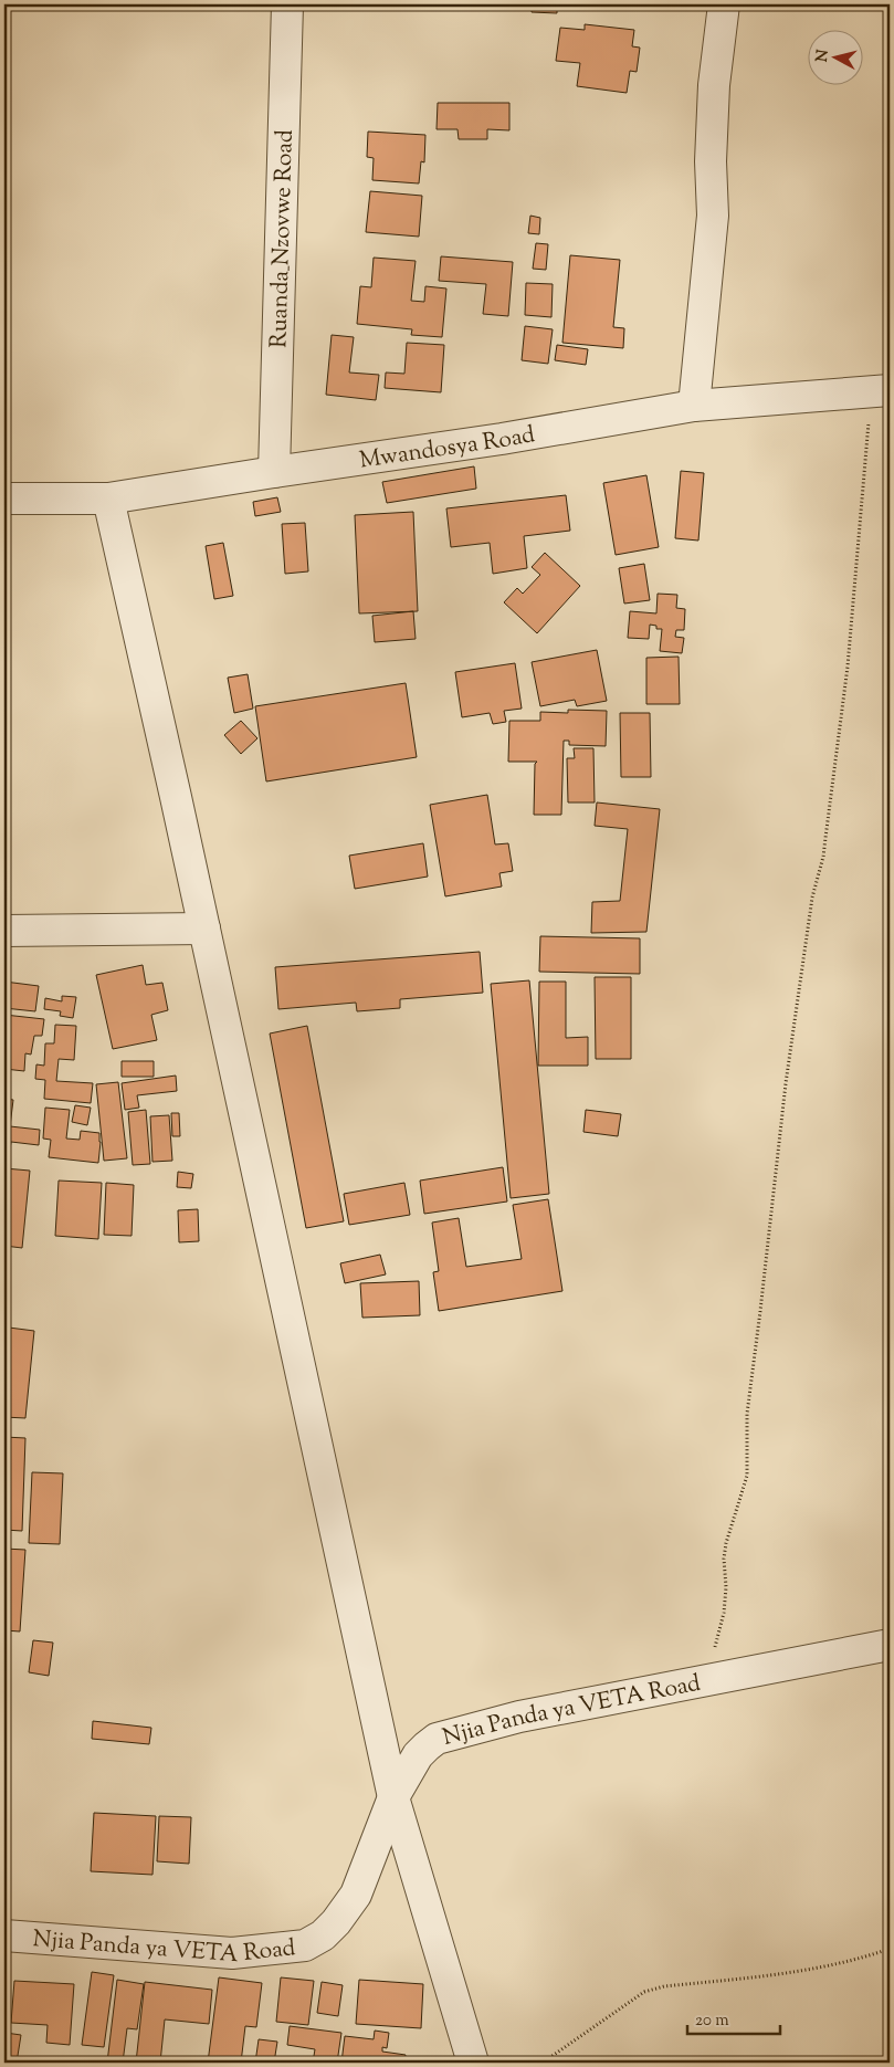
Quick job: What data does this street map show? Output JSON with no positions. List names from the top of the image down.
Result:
{
  "streets": {
    "street": ["Ruanda_Nzovwe Road", "Mwandosya Road", "Njia Panda ya VETA Road"]
  },
  "crossings": [
    ["Ruanda_Nzovwe Road", "Mwandosya Road"]
  ],
  "scale_bar": "20 m",
  "north": "left"
}
